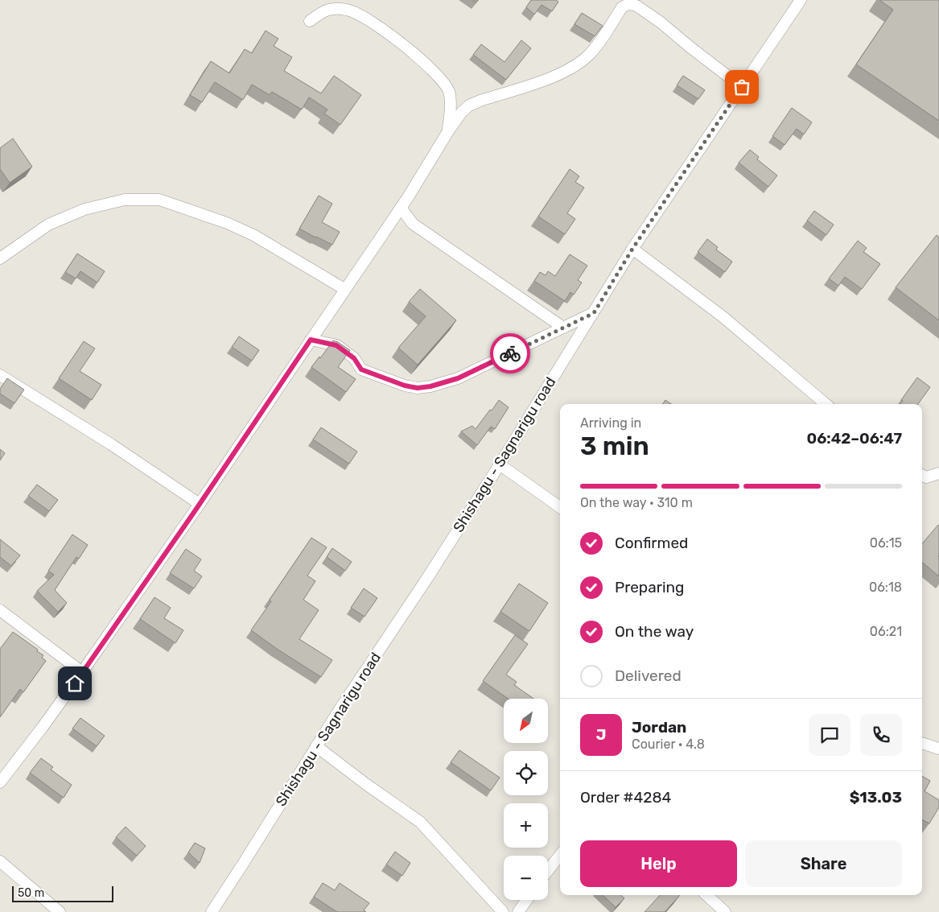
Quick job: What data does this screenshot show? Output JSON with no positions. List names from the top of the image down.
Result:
{
  "streets": {
    "street": ["Shishagu - Sagnarigu road"]
  },
  "scale_bar": "50 m",
  "north": "bottom left",
  "page": {
    "heading": ["3 min", "Arriving in", "06:42–06:47"],
    "panel": [
      "Jordan",
      "Courier · 4.8",
      "Order #4284",
      "$13.03"
    ],
    "bar": "On the way · 310 m",
    "list": [
      ["Confirmed", "06:15"],
      ["Preparing", "06:18"],
      ["On the way", "06:21"],
      "Delivered"
    ],
    "map_buttons": ["+", "−"],
    "round": "J",
    "buttons": ["Help", "Share"],
    "scale": "50 m"
  }
}
